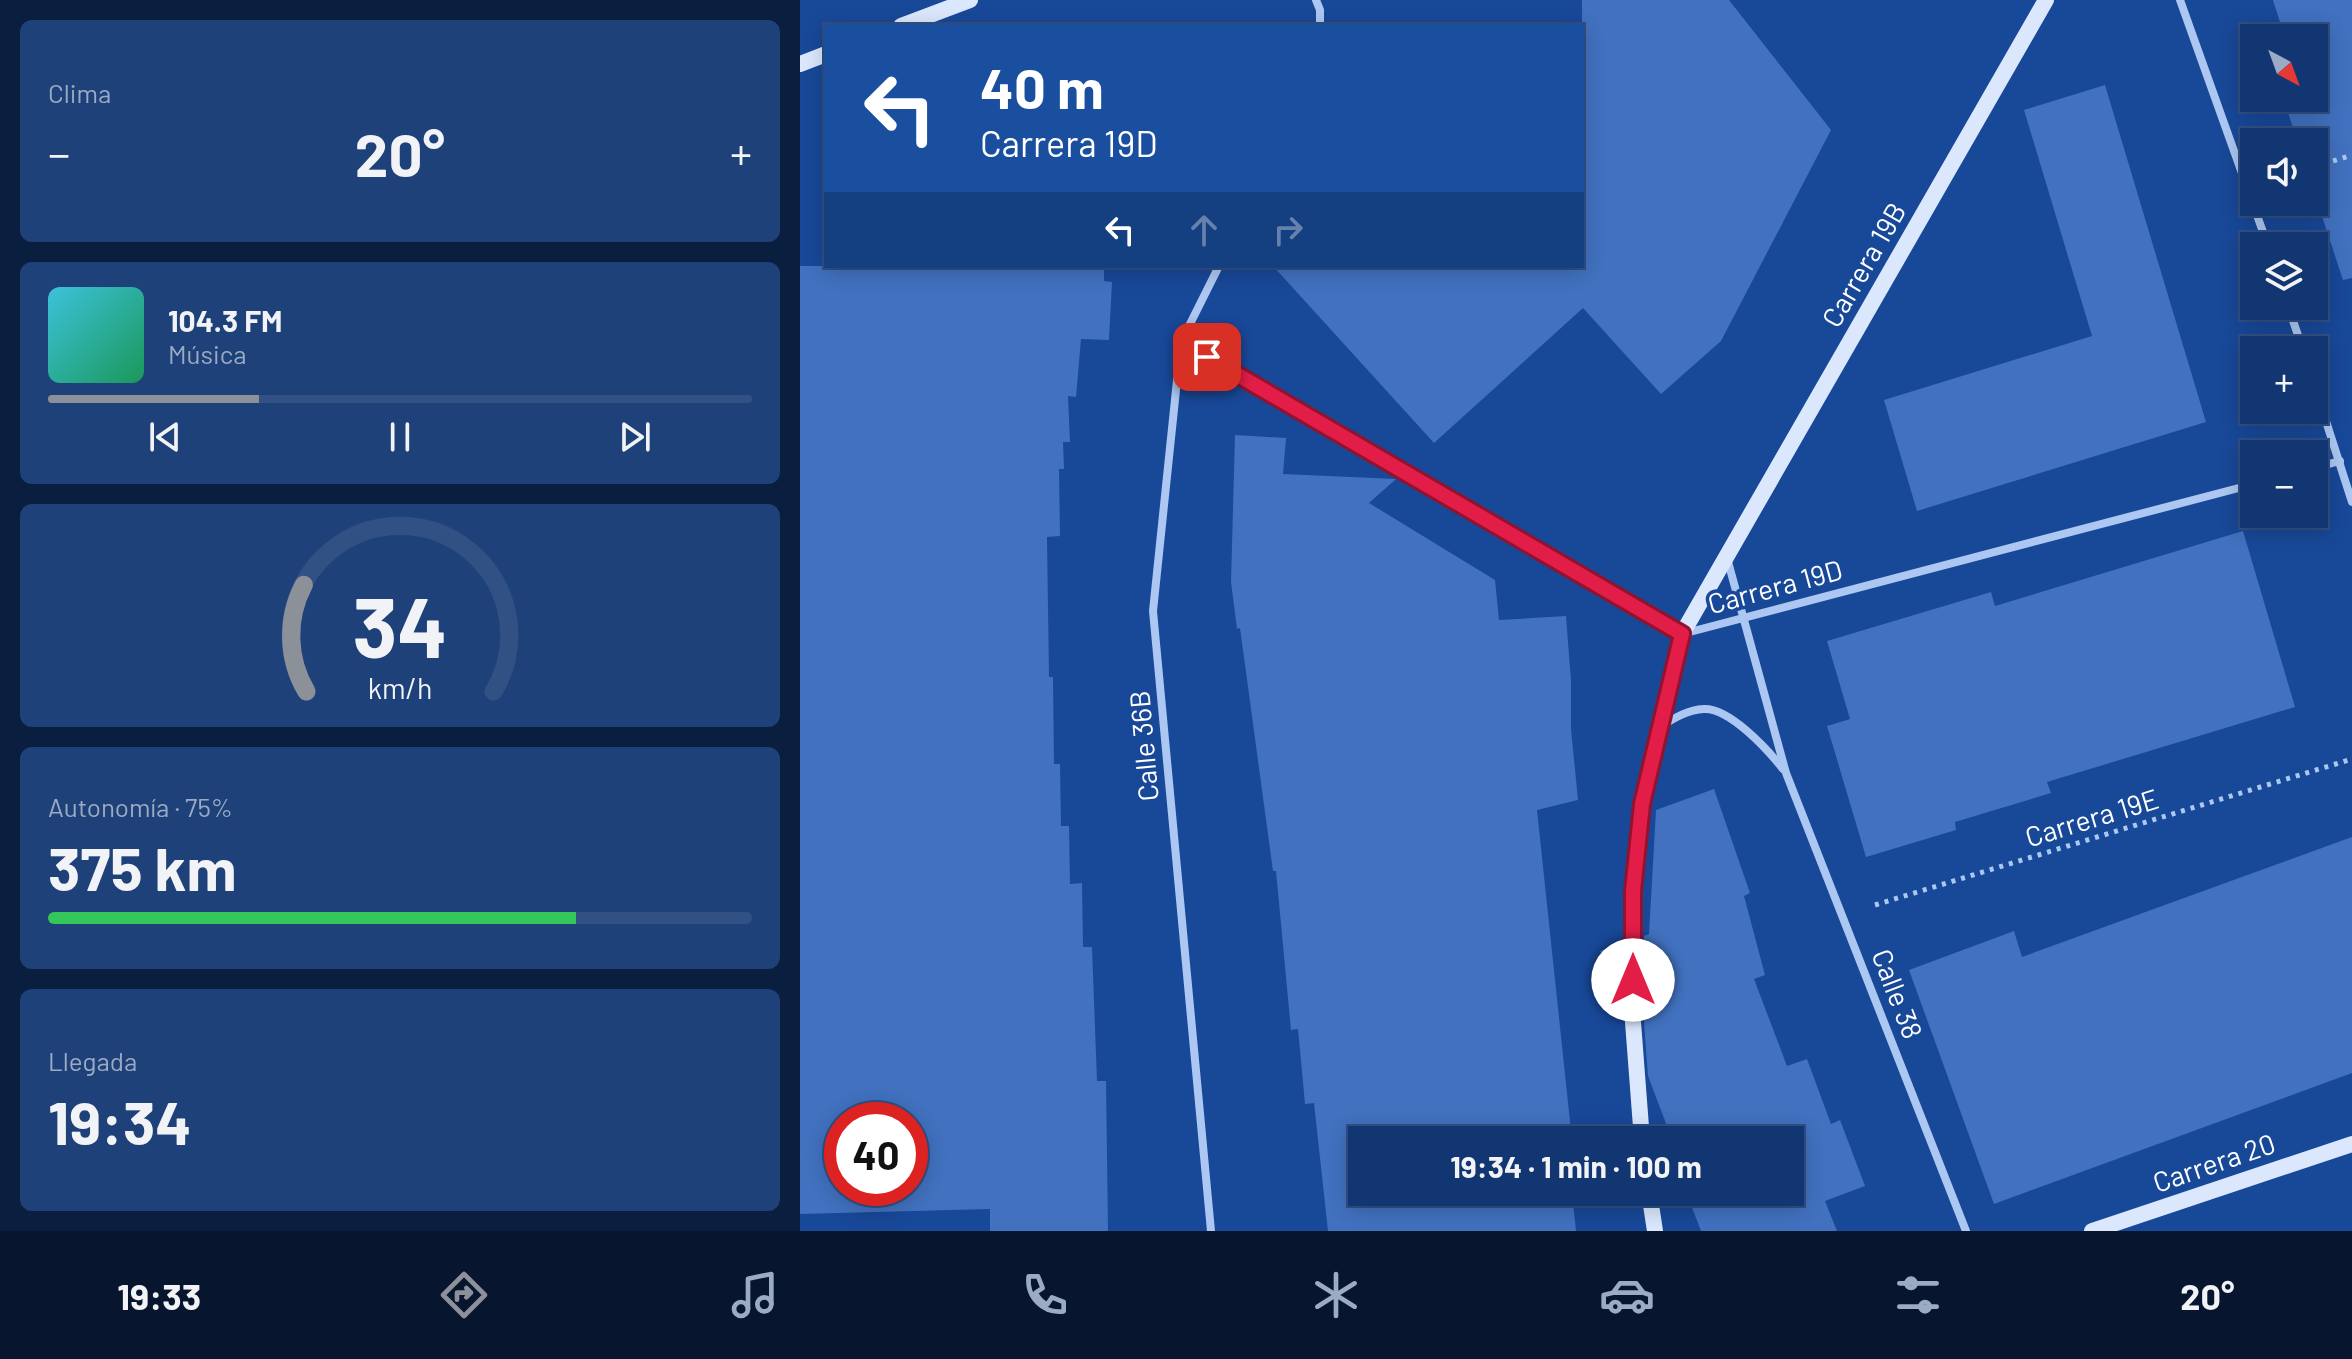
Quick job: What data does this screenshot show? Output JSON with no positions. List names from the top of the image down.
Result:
{
  "streets": {
    "street": [
      "Carrera 19B",
      "Carrera 19D",
      "Calle 36B",
      "Calle 38",
      "Carrera 20"
    ],
    "path": ["Carrera 19E"]
  },
  "crossings": [
    ["Carrera 19B", "Carrera 19D"],
    ["Carrera 19B", "Calle 38"],
    ["Carrera 19D", "Calle 36B"],
    ["Carrera 19D", "Calle 38"],
    ["Carrera 19E", "Calle 38"]
  ],
  "north": "bottom right",
  "page": {
    "tile": [
      "Clima",
      ["Autonomía · 75%", "375 km"],
      ["Llegada", "19:34"]
    ],
    "map_buttons": ["+", "−"],
    "turn": ["40 m", "Carrera 19D"],
    "heat": ["−", "20°", "+"],
    "song": ["104.3 FM", "Música"],
    "limit": "40",
    "trip": "19:34 · 1 min · 100 m",
    "tabs": ["19:33", "20°"],
    "gauge": ["34", "km/h"]
  }
}
